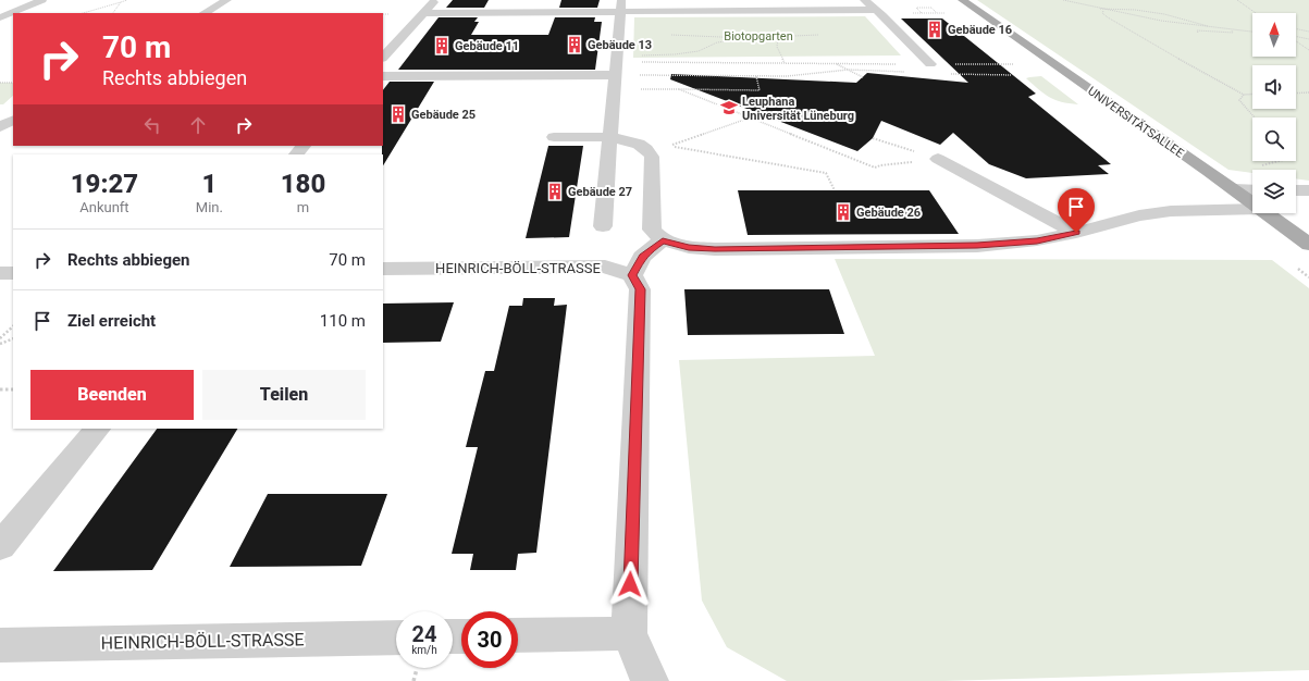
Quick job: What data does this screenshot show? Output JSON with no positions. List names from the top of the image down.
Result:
{
  "streets": {
    "main road": ["UNIVERSITÄTSALLEE"],
    "street": ["HEINRICH-BÖLL-STRASSE"]
  },
  "parks": ["Biotopgarten"],
  "places": {
    "building": [
      "Gebäude 16",
      "Gebäude 13",
      "Gebäude 11",
      "Gebäude 25",
      "Gebäude 27",
      "Gebäude 26"
    ],
    "school or university": ["Leuphana Universität Lüneburg"]
  },
  "north": "top",
  "page": {
    "turn": ["70 m", "Rechts abbiegen"],
    "eta": [
      "19:27",
      "Ankunft",
      "1",
      "Min.",
      "180",
      "m"
    ],
    "list": [
      {
        "name": "Rechts abbiegen",
        "value": "70 m"
      },
      {
        "name": "Ziel erreicht",
        "value": "110 m"
      }
    ],
    "buttons": ["Beenden", "Teilen"],
    "speed": "24 km/h",
    "limit": "30"
  }
}
